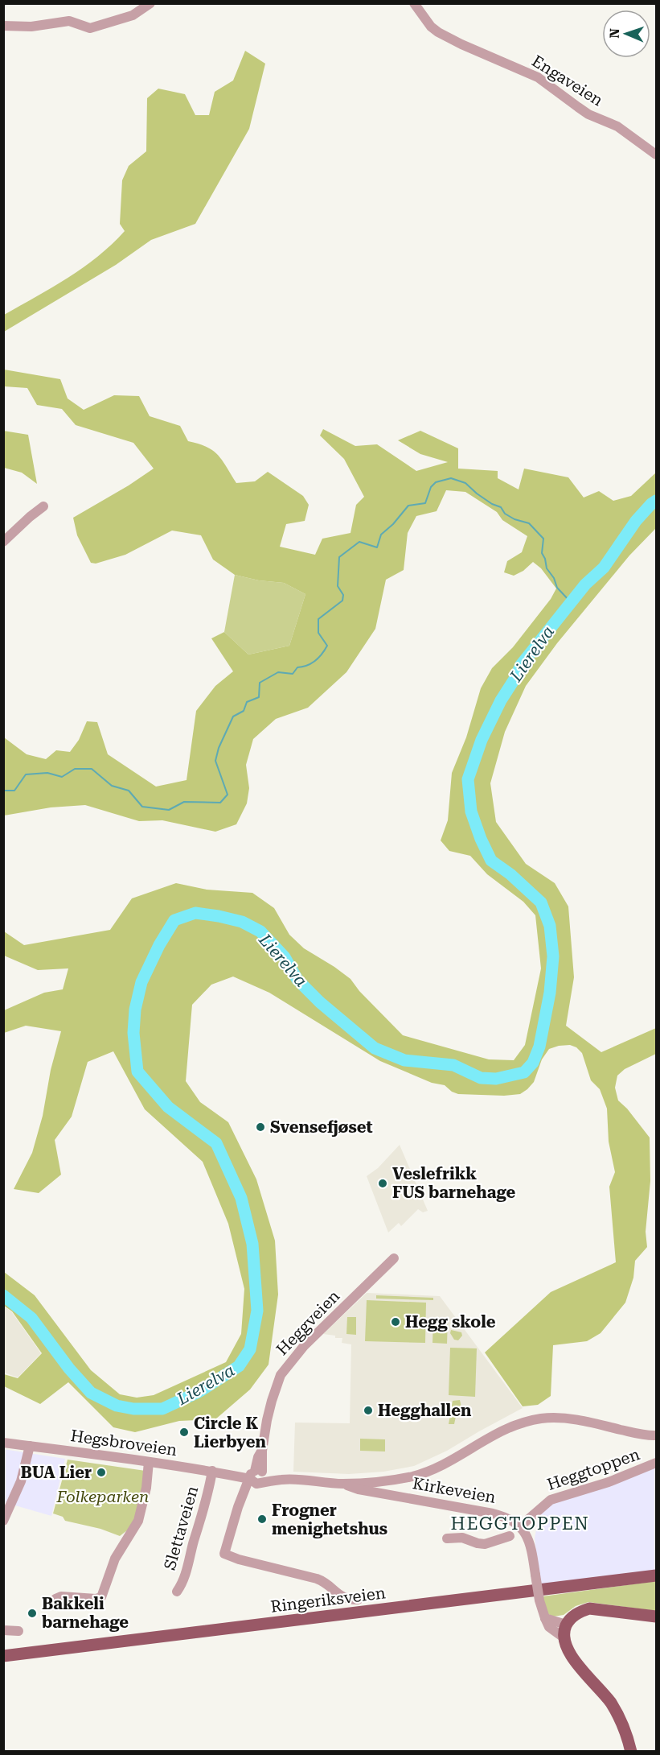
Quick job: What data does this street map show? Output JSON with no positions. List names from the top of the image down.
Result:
{
  "streets": {
    "main road": ["Ringeriksveien"],
    "street": [
      "Engaveien",
      "Heggveien",
      "Hegsbroveien",
      "Heggtoppen",
      "Kirkeveien",
      "Slettaveien"
    ]
  },
  "crossings": [
    ["Heggveien", "Hegsbroveien"],
    ["Hegsbroveien", "Kirkeveien"],
    ["Hegsbroveien", "Slettaveien"],
    ["Heggtoppen", "Kirkeveien"]
  ],
  "districts": ["HEGGTOPPEN"],
  "water": ["Lierelva"],
  "parks": ["Folkeparken"],
  "places": [
    "Svensefjøset",
    "Veslefrikk FUS barnehage",
    "Hegg skole",
    "Hegghallen",
    "Circle K Lierbyen",
    "BUA Lier",
    "Frogner menighetshus",
    "Bakkeli barnehage"
  ],
  "north": "left"
}
